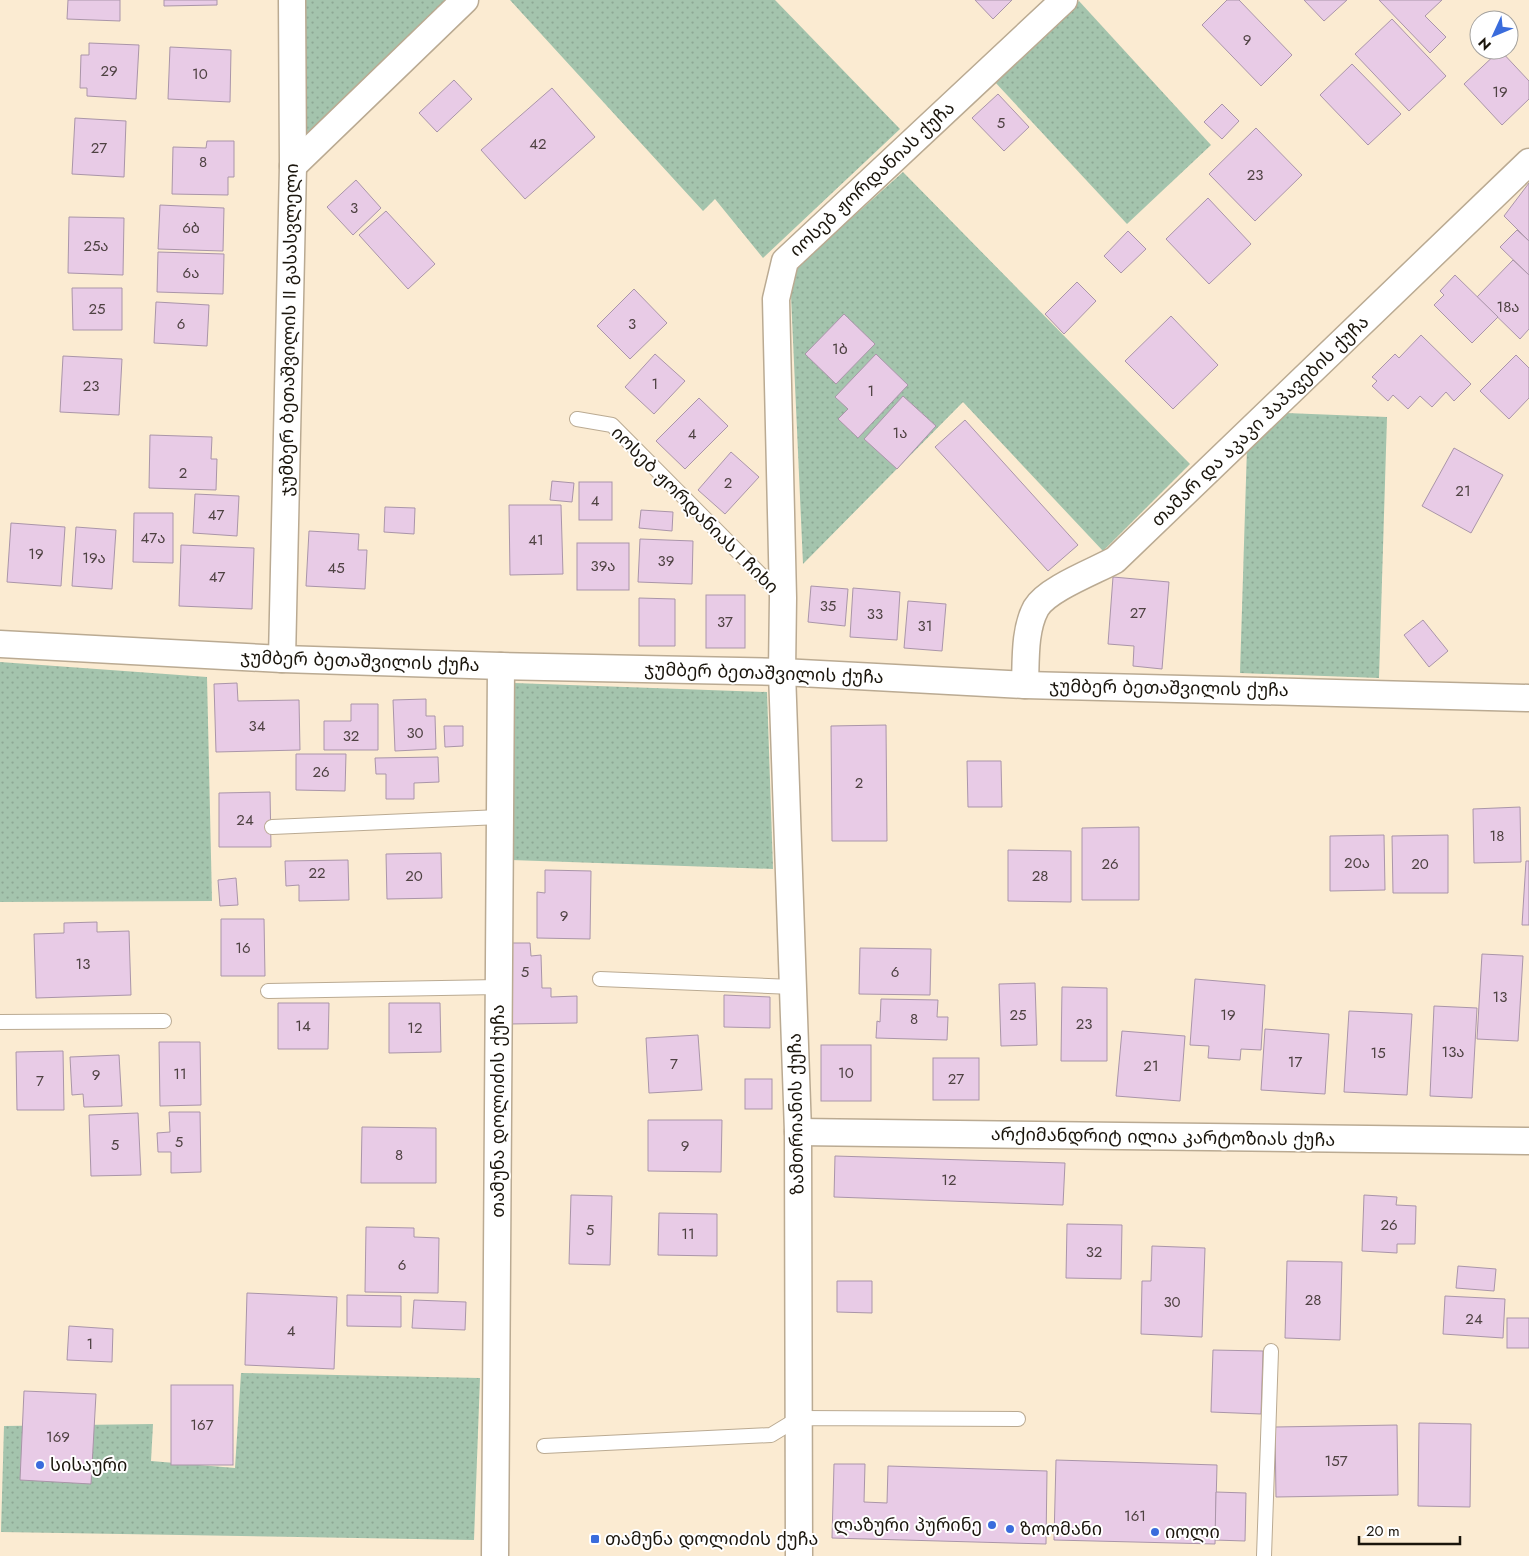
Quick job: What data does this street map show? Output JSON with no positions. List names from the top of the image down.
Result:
{
  "streets": {
    "street": [
      "იოსებ ჟორდანიას ქუჩა",
      "ჯუმბერ ბეთაშვილის II გასასვლელი",
      "თამარ და აკაკი პაპავების ქუჩა",
      "ჯუმბერ ბეთაშვილის ქუჩა",
      "თამუნა დოლიძის ქუჩა",
      "ზამთრიანის ქუჩა",
      "არქიმანდრიტ ილია კარტოზიას ქუჩა"
    ],
    "lane": ["იოსებ ჟორდანიას I ჩიხი"]
  },
  "crossings": [
    ["იოსებ ჟორდანიას ქუჩა", "იოსებ ჟორდანიას I ჩიხი"],
    ["იოსებ ჟორდანიას ქუჩა", "ჯუმბერ ბეთაშვილის ქუჩა"],
    ["იოსებ ჟორდანიას ქუჩა", "ზამთრიანის ქუჩა"],
    ["ჯუმბერ ბეთაშვილის II გასასვლელი", "ჯუმბერ ბეთაშვილის ქუჩა"],
    ["თამარ და აკაკი პაპავების ქუჩა", "ჯუმბერ ბეთაშვილის ქუჩა"],
    ["ჯუმბერ ბეთაშვილის ქუჩა", "თამუნა დოლიძის ქუჩა"],
    ["ჯუმბერ ბეთაშვილის ქუჩა", "ზამთრიანის ქუჩა"],
    ["ზამთრიანის ქუჩა", "არქიმანდრიტ ილია კარტოზიას ქუჩა"]
  ],
  "places": {
    "other": [
      "სისაური",
      "ლაზური პურინე",
      "ზოომანი",
      "იოლი"
    ],
    "transit": ["თამუნა დოლიძის ქუჩა"]
  },
  "house_numbers": [
    "9",
    "29",
    "10",
    "19",
    "5",
    "42",
    "27",
    "8",
    "23",
    "3",
    "6ბ",
    "25ა",
    "6ა",
    "18ა",
    "25",
    "6",
    "3",
    "1ბ",
    "1",
    "23",
    "1",
    "1ა",
    "4",
    "2",
    "2",
    "21",
    "4",
    "47",
    "47ა",
    "41",
    "19",
    "19ა",
    "39",
    "39ა",
    "45",
    "47",
    "35",
    "27",
    "33",
    "37",
    "31",
    "34",
    "30",
    "32",
    "26",
    "2",
    "24",
    "18",
    "20ა",
    "26",
    "20",
    "22",
    "20",
    "28",
    "9",
    "16",
    "13",
    "5",
    "6",
    "13",
    "25",
    "19",
    "8",
    "23",
    "14",
    "12",
    "13ა",
    "15",
    "17",
    "7",
    "21",
    "10",
    "11",
    "9",
    "27",
    "7",
    "5",
    "5",
    "9",
    "8",
    "12",
    "26",
    "5",
    "11",
    "32",
    "6",
    "28",
    "30",
    "24",
    "4",
    "1",
    "167",
    "169",
    "157",
    "161"
  ],
  "scale_bar": "20 m",
  "north": "bottom left"
}
